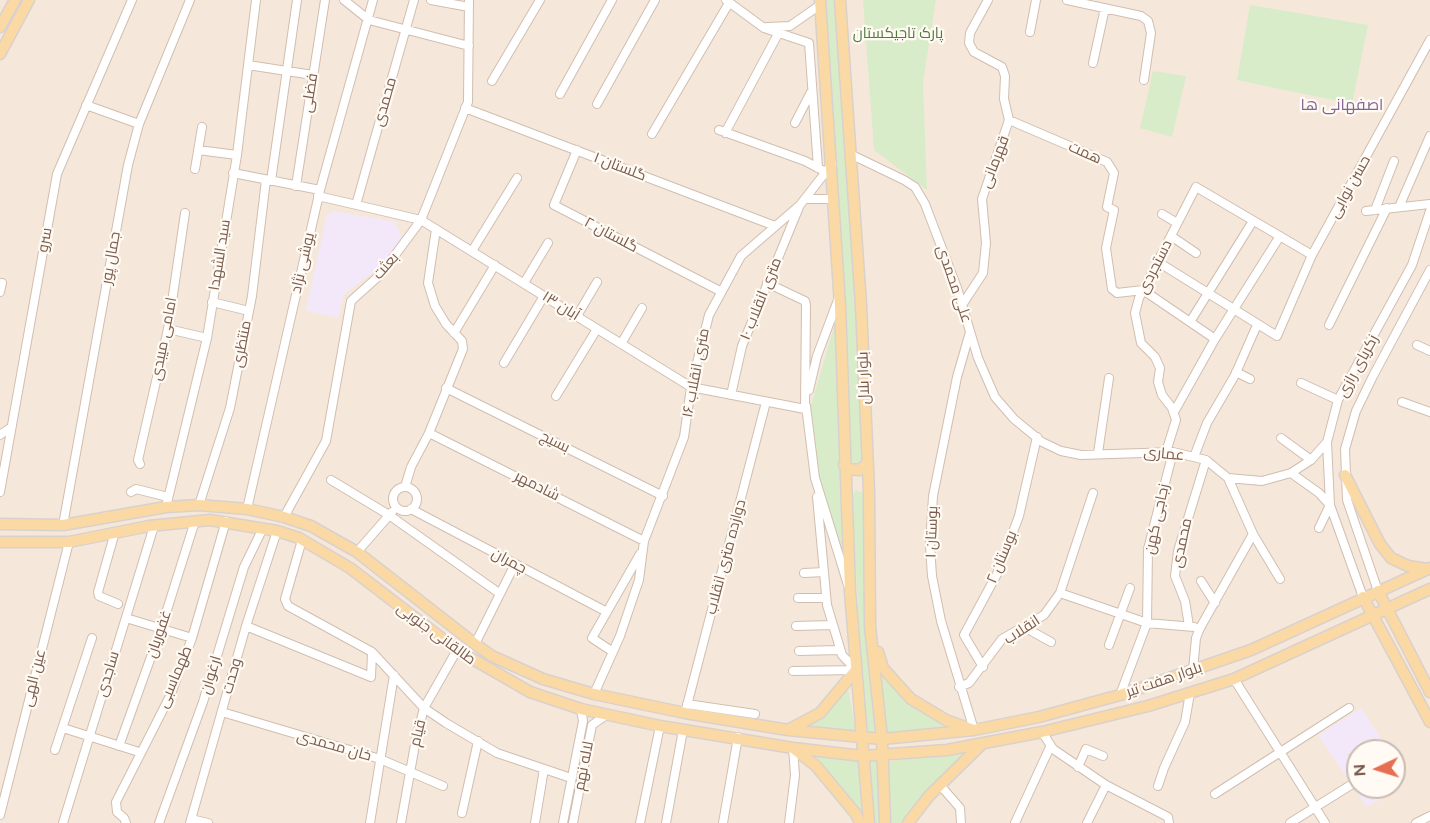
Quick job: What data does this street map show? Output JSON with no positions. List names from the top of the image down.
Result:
{
  "streets": {
    "main road": ["بلوار بلال", "طالقانی جنوبی", "بلوار هفت تیر"],
    "street": [
      "فضلی",
      "محمدی",
      "همت",
      "قهرمانی",
      "گلستان ۱",
      "حسن نوابی",
      "گلستان ۲",
      "سرو",
      "سید الشهدا",
      "جمال پور",
      "یوشی نژاد",
      "بعثت",
      "دستجردی",
      "علی محمدی",
      "۱۰ متری انقلاب",
      "۱۳ آبان",
      "امامی میبدی",
      "منتظری",
      "زکریای رازی",
      "۱۶ متری انقلاب",
      "بسیج",
      "عماری",
      "شادمهر",
      "زجاجی کهن",
      "بوستان ۱",
      "دوازده متری انقلاب",
      "بوستان ۲",
      "چمران",
      "انقلاب",
      "غفوریان",
      "ساجدی",
      "ارغوان",
      "وحدت",
      "طهماسبی",
      "عین الهی",
      "قیام",
      "خان محمدی",
      "لاله نهم"
    ]
  },
  "crossings": [
    ["فضلی", "۱۳ آبان"],
    ["محمدی", "۱۳ آبان"],
    ["محمدی", "عماری"],
    ["همت", "قهرمانی"],
    ["همت", "دستجردی"],
    ["قهرمانی", "علی محمدی"],
    ["گلستان ۱", "گلستان ۲"],
    ["گلستان ۱", "بعثت"],
    ["گلستان ۱", "۱۶ متری انقلاب"],
    ["گلستان ۲", "۱۶ متری انقلاب"],
    ["سید الشهدا", "۱۳ آبان"],
    ["سید الشهدا", "طالقانی جنوبی"],
    ["جمال پور", "طالقانی جنوبی"],
    ["یوشی نژاد", "۱۳ آبان"],
    ["یوشی نژاد", "طالقانی جنوبی"],
    ["بعثت", "۱۳ آبان"],
    ["بعثت", "طالقانی جنوبی"],
    ["دستجردی", "زجاجی کهن"],
    ["علی محمدی", "بلوار بلال"],
    ["علی محمدی", "عماری"],
    ["علی محمدی", "بوستان ۱"],
    ["علی محمدی", "بوستان ۲"],
    ["۱۰ متری انقلاب", "۱۳ آبان"],
    ["۱۰ متری انقلاب", "۱۶ متری انقلاب"],
    ["۱۳ آبان", "منتظری"],
    ["۱۳ آبان", "۱۶ متری انقلاب"],
    ["۱۳ آبان", "دوازده متری انقلاب"],
    ["منتظری", "طالقانی جنوبی"],
    ["زکریای رازی", "بلوار هفت تیر"],
    ["۱۶ متری انقلاب", "بلوار بلال"],
    ["۱۶ متری انقلاب", "بسیج"],
    ["۱۶ متری انقلاب", "شادمهر"],
    ["۱۶ متری انقلاب", "چمران"],
    ["۱۶ متری انقلاب", "طالقانی جنوبی"],
    ["بلوار بلال", "طالقانی جنوبی"],
    ["بلوار بلال", "بلوار هفت تیر"],
    ["عماری", "زجاجی کهن"],
    ["عماری", "بوستان ۲"],
    ["زجاجی کهن", "بلوار هفت تیر"],
    ["بوستان ۱", "انقلاب"],
    ["بوستان ۱", "بلوار هفت تیر"],
    ["دوازده متری انقلاب", "طالقانی جنوبی"],
    ["بوستان ۲", "انقلاب"],
    ["غفوریان", "طالقانی جنوبی"],
    ["طالقانی جنوبی", "ساجدی"],
    ["طالقانی جنوبی", "ارغوان"],
    ["طالقانی جنوبی", "وحدت"],
    ["طالقانی جنوبی", "طهماسبی"],
    ["طالقانی جنوبی", "عین الهی"],
    ["طالقانی جنوبی", "بلوار هفت تیر"],
    ["طالقانی جنوبی", "قیام"],
    ["طالقانی جنوبی", "لاله نهم"],
    ["وحدت", "خان محمدی"],
    ["قیام", "خان محمدی"]
  ],
  "districts": ["اصفهانی ها"],
  "parks": ["پارک تاجیکستان"],
  "north": "left"
}
